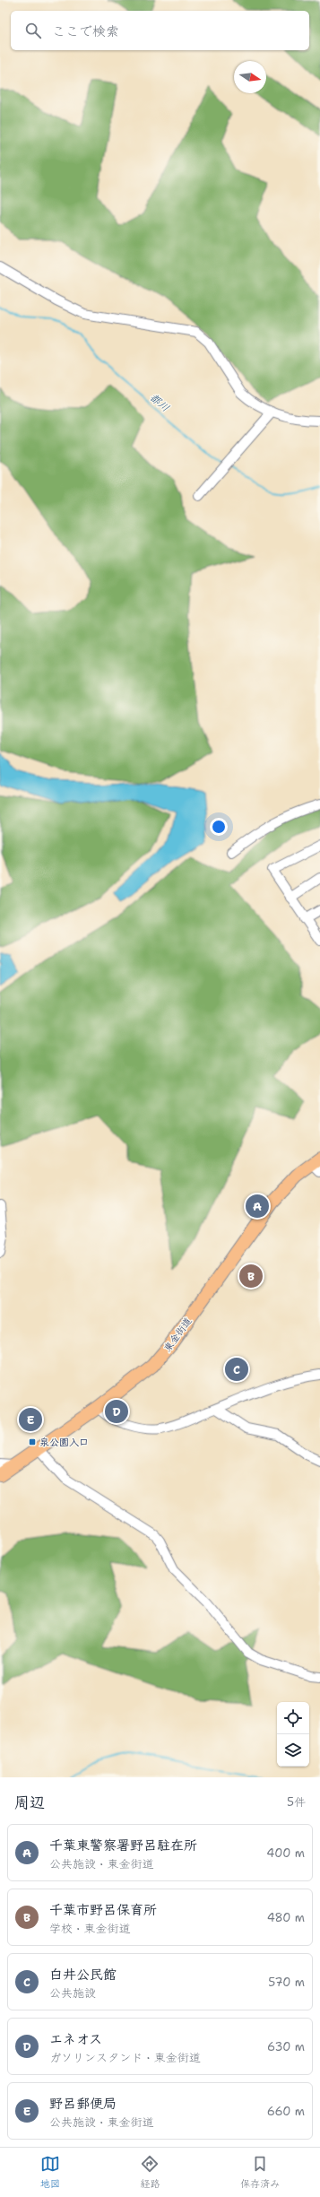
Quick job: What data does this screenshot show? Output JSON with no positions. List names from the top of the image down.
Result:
{
  "streets": {
    "highway": ["東金街道"]
  },
  "water": ["都川"],
  "places": {
    "transit": ["泉公園入口"]
  },
  "north": "right",
  "page": {
    "search": "ここで検索",
    "pins": [
      "A",
      "B",
      "C",
      "D",
      "E"
    ],
    "heading": ["周辺", "5件"],
    "list": [
      {
        "mark": "A",
        "name": "千葉東警察署野呂駐在所",
        "note": "公共施設 · 東金街道",
        "value": "400 m"
      },
      {
        "mark": "B",
        "name": "千葉市野呂保育所",
        "note": "学校 · 東金街道",
        "value": "480 m"
      },
      {
        "mark": "C",
        "name": "白井公民館",
        "note": "公共施設",
        "value": "570 m"
      },
      {
        "mark": "D",
        "name": "エネオス",
        "note": "ガソリンスタンド · 東金街道",
        "value": "630 m"
      },
      {
        "mark": "E",
        "name": "野呂郵便局",
        "note": "公共施設 · 東金街道",
        "value": "660 m"
      }
    ],
    "nav": ["地図", "経路", "保存済み"]
  }
}
